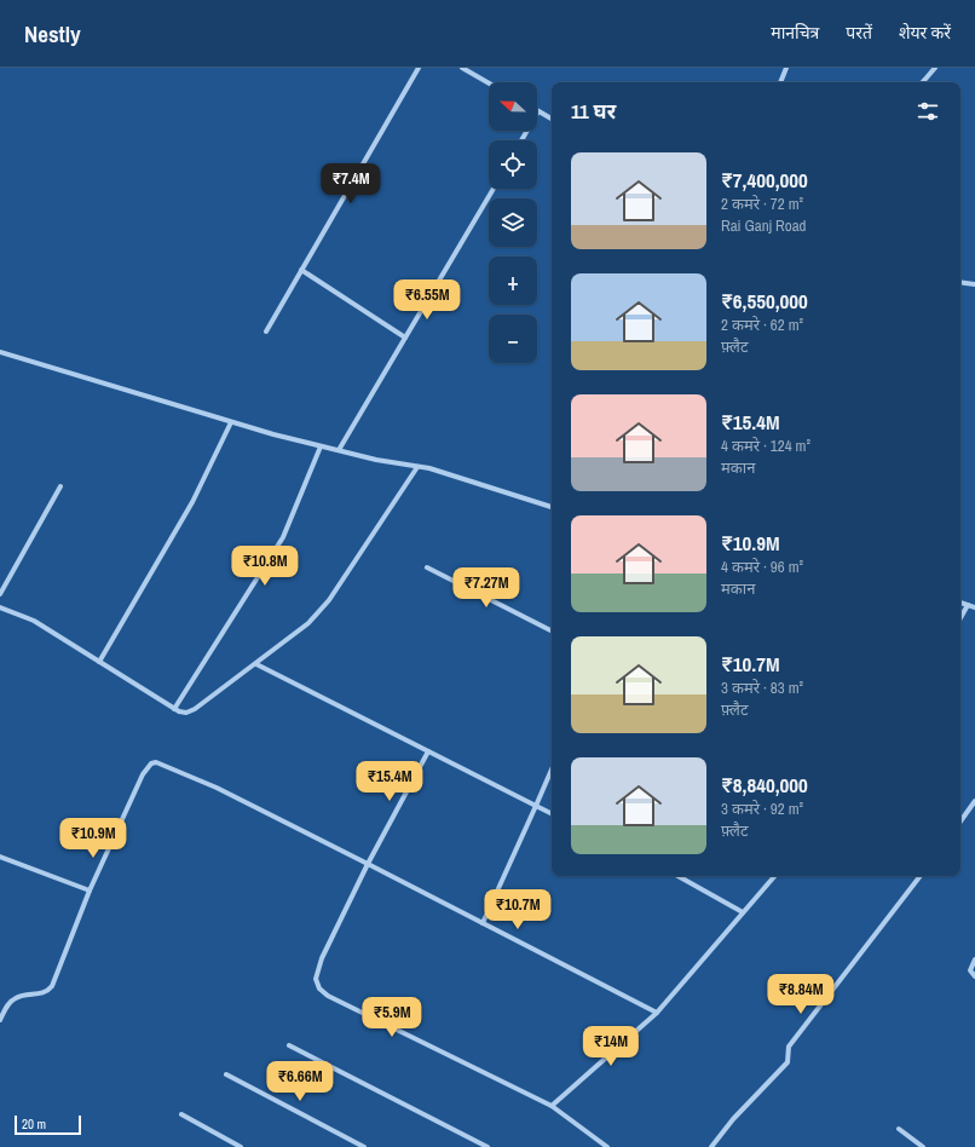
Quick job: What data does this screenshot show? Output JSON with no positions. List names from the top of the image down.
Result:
{
  "scale_bar": "20 m",
  "north": "left",
  "page": {
    "header": "Nestly",
    "nav": ["मानचित्र", "परतें", "शेयर करें"],
    "map_buttons": ["+", "−"],
    "heading": "11 घर",
    "list": [
      {
        "name": "₹7,400,000",
        "note": "2 कमरे · 72 m² · Rai Ganj Road"
      },
      {
        "name": "₹6,550,000",
        "note": "2 कमरे · 62 m² · फ़्लैट"
      },
      {
        "name": "₹15.4M",
        "note": "4 कमरे · 124 m² · मकान"
      },
      {
        "name": "₹10.9M",
        "note": "4 कमरे · 96 m² · मकान"
      },
      {
        "name": "₹10.7M",
        "note": "3 कमरे · 83 m² · फ़्लैट"
      },
      {
        "name": "₹8,840,000",
        "note": "3 कमरे · 92 m² · फ़्लैट"
      }
    ],
    "price": [
      "₹7.4M",
      "₹6.55M",
      "₹10.8M",
      "₹7.27M",
      "₹15.4M",
      "₹10.9M",
      "₹10.7M",
      "₹8.84M",
      "₹5.9M",
      "₹14M",
      "₹6.66M"
    ],
    "scale": "20 m"
  }
}
